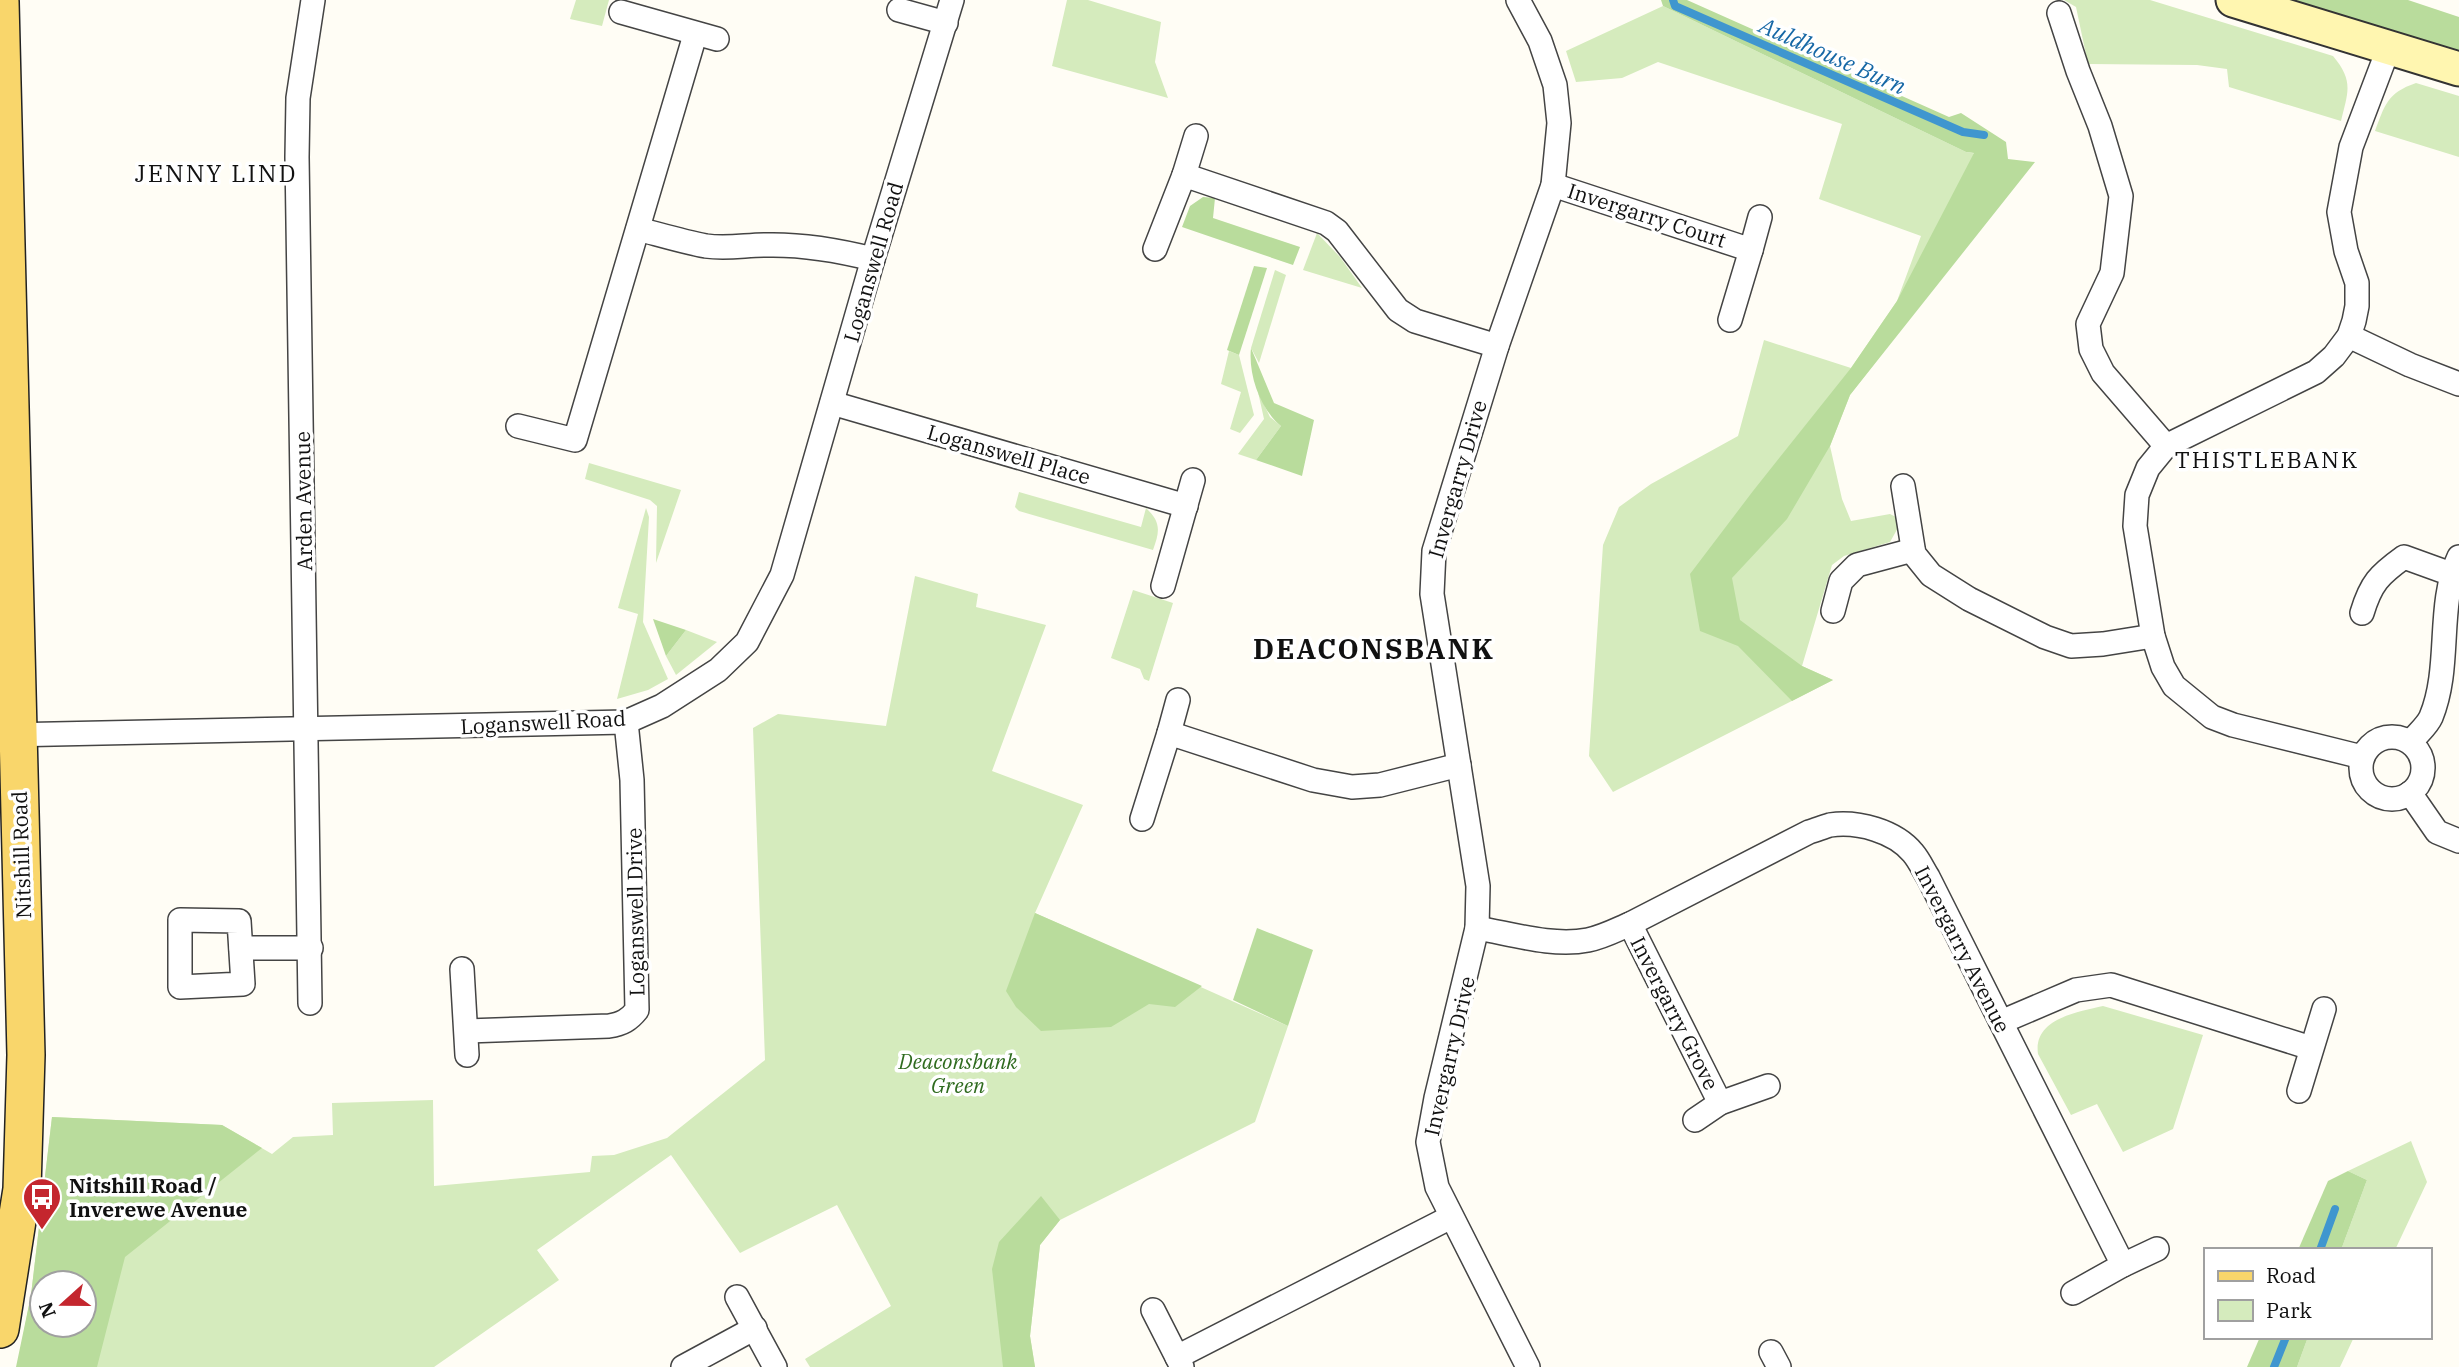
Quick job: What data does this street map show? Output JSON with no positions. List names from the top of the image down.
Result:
{
  "streets": {
    "main road": ["Nitshill Road"],
    "street": [
      "Invergarry Court",
      "Loganswell Road",
      "Loganswell Place",
      "Invergarry Drive",
      "Arden Avenue",
      "Loganswell Drive",
      "Invergarry Avenue",
      "Invergarry Grove"
    ]
  },
  "crossings": [
    ["Invergarry Court", "Invergarry Drive"],
    ["Loganswell Road", "Loganswell Place"],
    ["Loganswell Road", "Arden Avenue"],
    ["Loganswell Road", "Nitshill Road"],
    ["Loganswell Road", "Loganswell Drive"],
    ["Invergarry Drive", "Invergarry Avenue"],
    ["Invergarry Avenue", "Invergarry Grove"]
  ],
  "districts": ["JENNY LIND", "THISTLEBANK", "DEACONSBANK"],
  "water": ["Auldhouse Burn"],
  "parks": ["Deaconsbank Green"],
  "places": {
    "bus stop": ["Nitshill Road / Inverewe Avenue"]
  },
  "legend": ["Road", "Park"],
  "north": "left"
}
